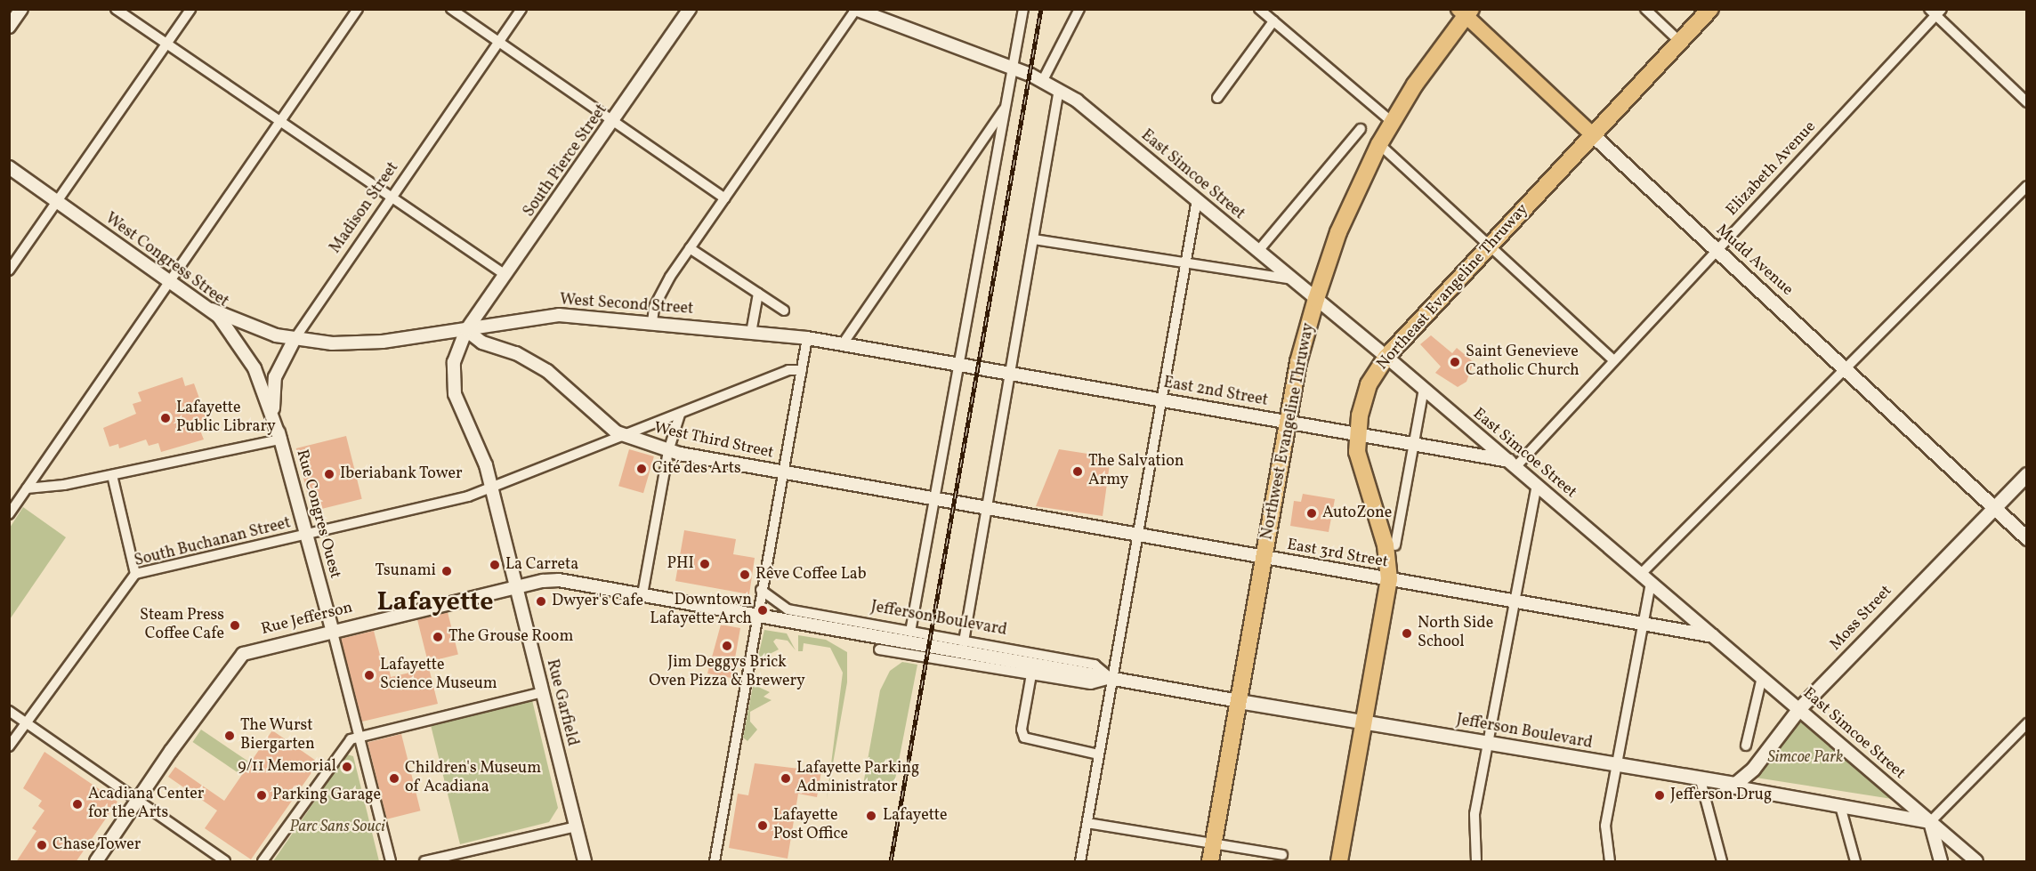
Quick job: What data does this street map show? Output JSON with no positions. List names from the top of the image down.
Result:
{
  "streets": {
    "highway": ["Northeast Evangeline Thruway", "Northwest Evangeline Thruway"],
    "main road": ["Mudd Avenue", "Moss Street", "Jefferson Boulevard"],
    "street": [
      "South Pierce Street",
      "Elizabeth Avenue",
      "East Simcoe Street",
      "Madison Street",
      "West Congress Street",
      "West Second Street",
      "East 2nd Street",
      "West Third Street",
      "Rue Congres Ouest",
      "South Buchanan Street",
      "East 3rd Street",
      "Rue Jefferson",
      "Rue Garfield"
    ]
  },
  "crossings": [
    ["South Pierce Street", "West Second Street"],
    ["South Pierce Street", "West Third Street"],
    ["South Pierce Street", "South Buchanan Street"],
    ["South Pierce Street", "Rue Garfield"],
    ["Elizabeth Avenue", "East Simcoe Street"],
    ["Elizabeth Avenue", "Mudd Avenue"],
    ["Elizabeth Avenue", "East 2nd Street"],
    ["East Simcoe Street", "Northeast Evangeline Thruway"],
    ["East Simcoe Street", "East 2nd Street"],
    ["East Simcoe Street", "Northwest Evangeline Thruway"],
    ["East Simcoe Street", "East 3rd Street"],
    ["East Simcoe Street", "Moss Street"],
    ["East Simcoe Street", "Jefferson Boulevard"],
    ["Madison Street", "West Congress Street"],
    ["Madison Street", "West Second Street"],
    ["Madison Street", "Rue Congres Ouest"],
    ["West Congress Street", "West Second Street"],
    ["West Congress Street", "Rue Congres Ouest"],
    ["Mudd Avenue", "Northeast Evangeline Thruway"],
    ["Mudd Avenue", "Northwest Evangeline Thruway"],
    ["Mudd Avenue", "Moss Street"],
    ["Northeast Evangeline Thruway", "East 2nd Street"],
    ["Northeast Evangeline Thruway", "East 3rd Street"],
    ["Northeast Evangeline Thruway", "Jefferson Boulevard"],
    ["West Second Street", "East 2nd Street"],
    ["West Second Street", "West Third Street"],
    ["East 2nd Street", "Northwest Evangeline Thruway"],
    ["Northwest Evangeline Thruway", "East 3rd Street"],
    ["Northwest Evangeline Thruway", "Jefferson Boulevard"],
    ["West Third Street", "South Buchanan Street"],
    ["West Third Street", "East 3rd Street"],
    ["Rue Congres Ouest", "South Buchanan Street"],
    ["Rue Congres Ouest", "Rue Jefferson"],
    ["South Buchanan Street", "Rue Garfield"],
    ["Moss Street", "Jefferson Boulevard"],
    ["Rue Jefferson", "Jefferson Boulevard"],
    ["Rue Jefferson", "Rue Garfield"]
  ],
  "districts": ["Lafayette"],
  "parks": ["Simcoe Park", "Parc Sans Souci"],
  "places": [
    "Saint Genevieve Catholic Church",
    "Lafayette Public Library",
    "Cité des Arts",
    "The Salvation Army",
    "Iberiabank Tower",
    "AutoZone",
    "PHI",
    "La Carreta",
    "Tsunami",
    "Rêve Coffee Lab",
    "Dwyer's Cafe",
    "Downtown Lafayette Arch",
    "Steam Press Coffee Cafe",
    "North Side School",
    "The Grouse Room",
    "Jim Deggys Brick Oven Pizza & Brewery",
    "Lafayette Science Museum",
    "The Wurst Biergarten",
    "9/11 Memorial",
    "Children's Museum of Acadiana",
    "Lafayette Parking Administrator",
    "Parking Garage",
    "Jefferson Drug",
    "Acadiana Center for the Arts",
    "Lafayette",
    "Lafayette Post Office",
    "Chase Tower"
  ]
}
